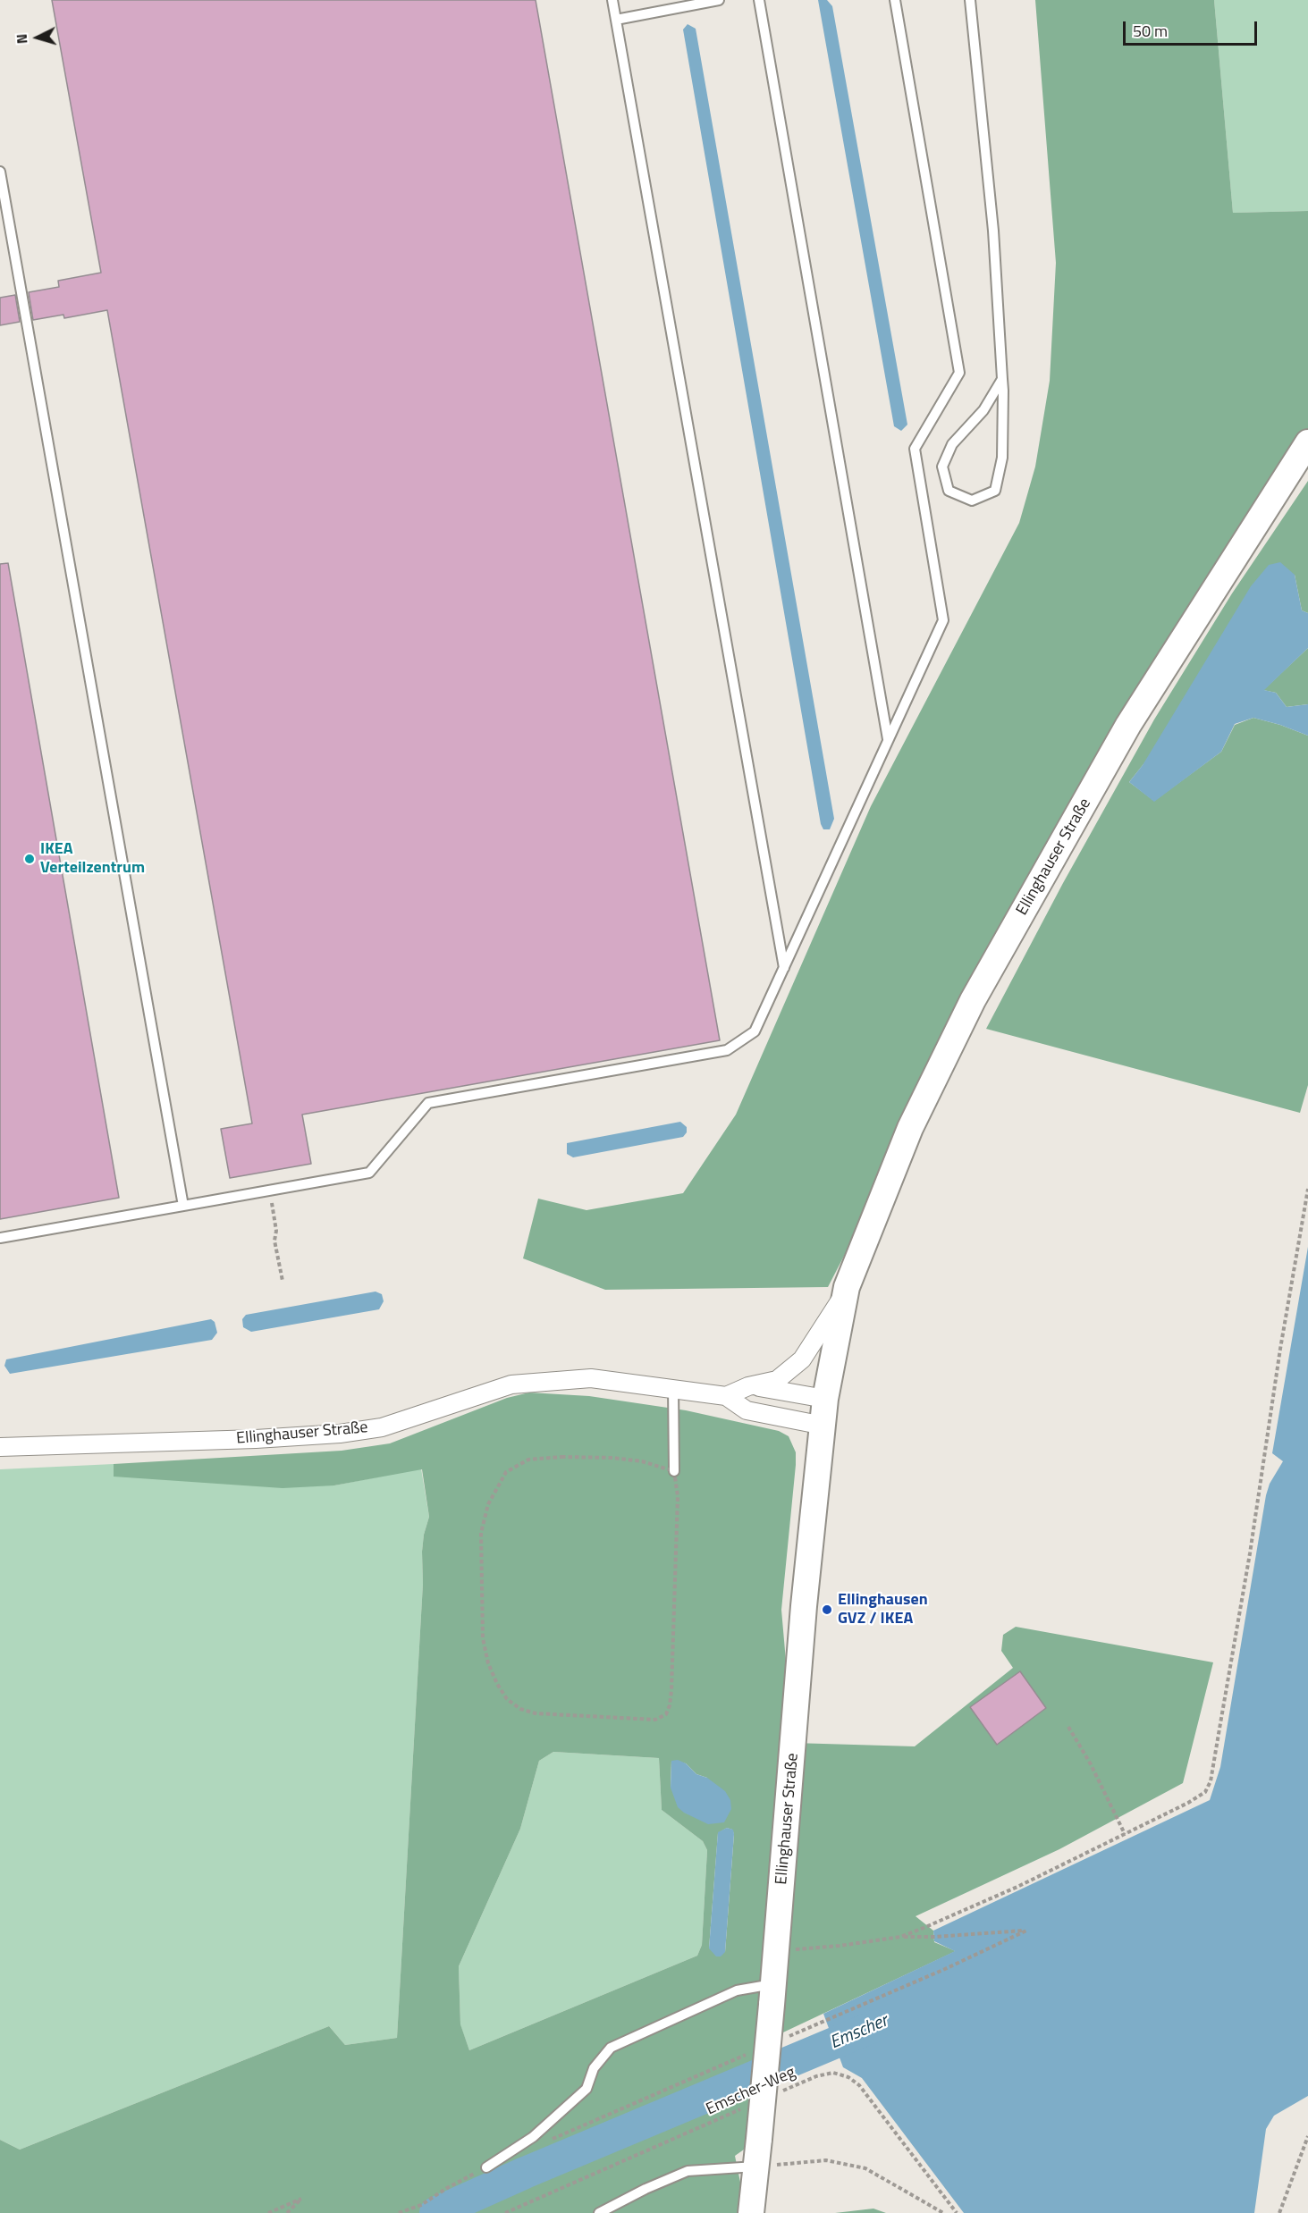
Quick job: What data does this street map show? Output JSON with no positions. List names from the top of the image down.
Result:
{
  "streets": {
    "main road": ["Ellinghauser Straße"],
    "path": ["Emscher-Weg"]
  },
  "water": ["Emscher"],
  "places": ["IKEA Verteilzentrum", "Ellinghausen GVZ / IKEA"],
  "scale_bar": "50 m",
  "north": "left"
}
